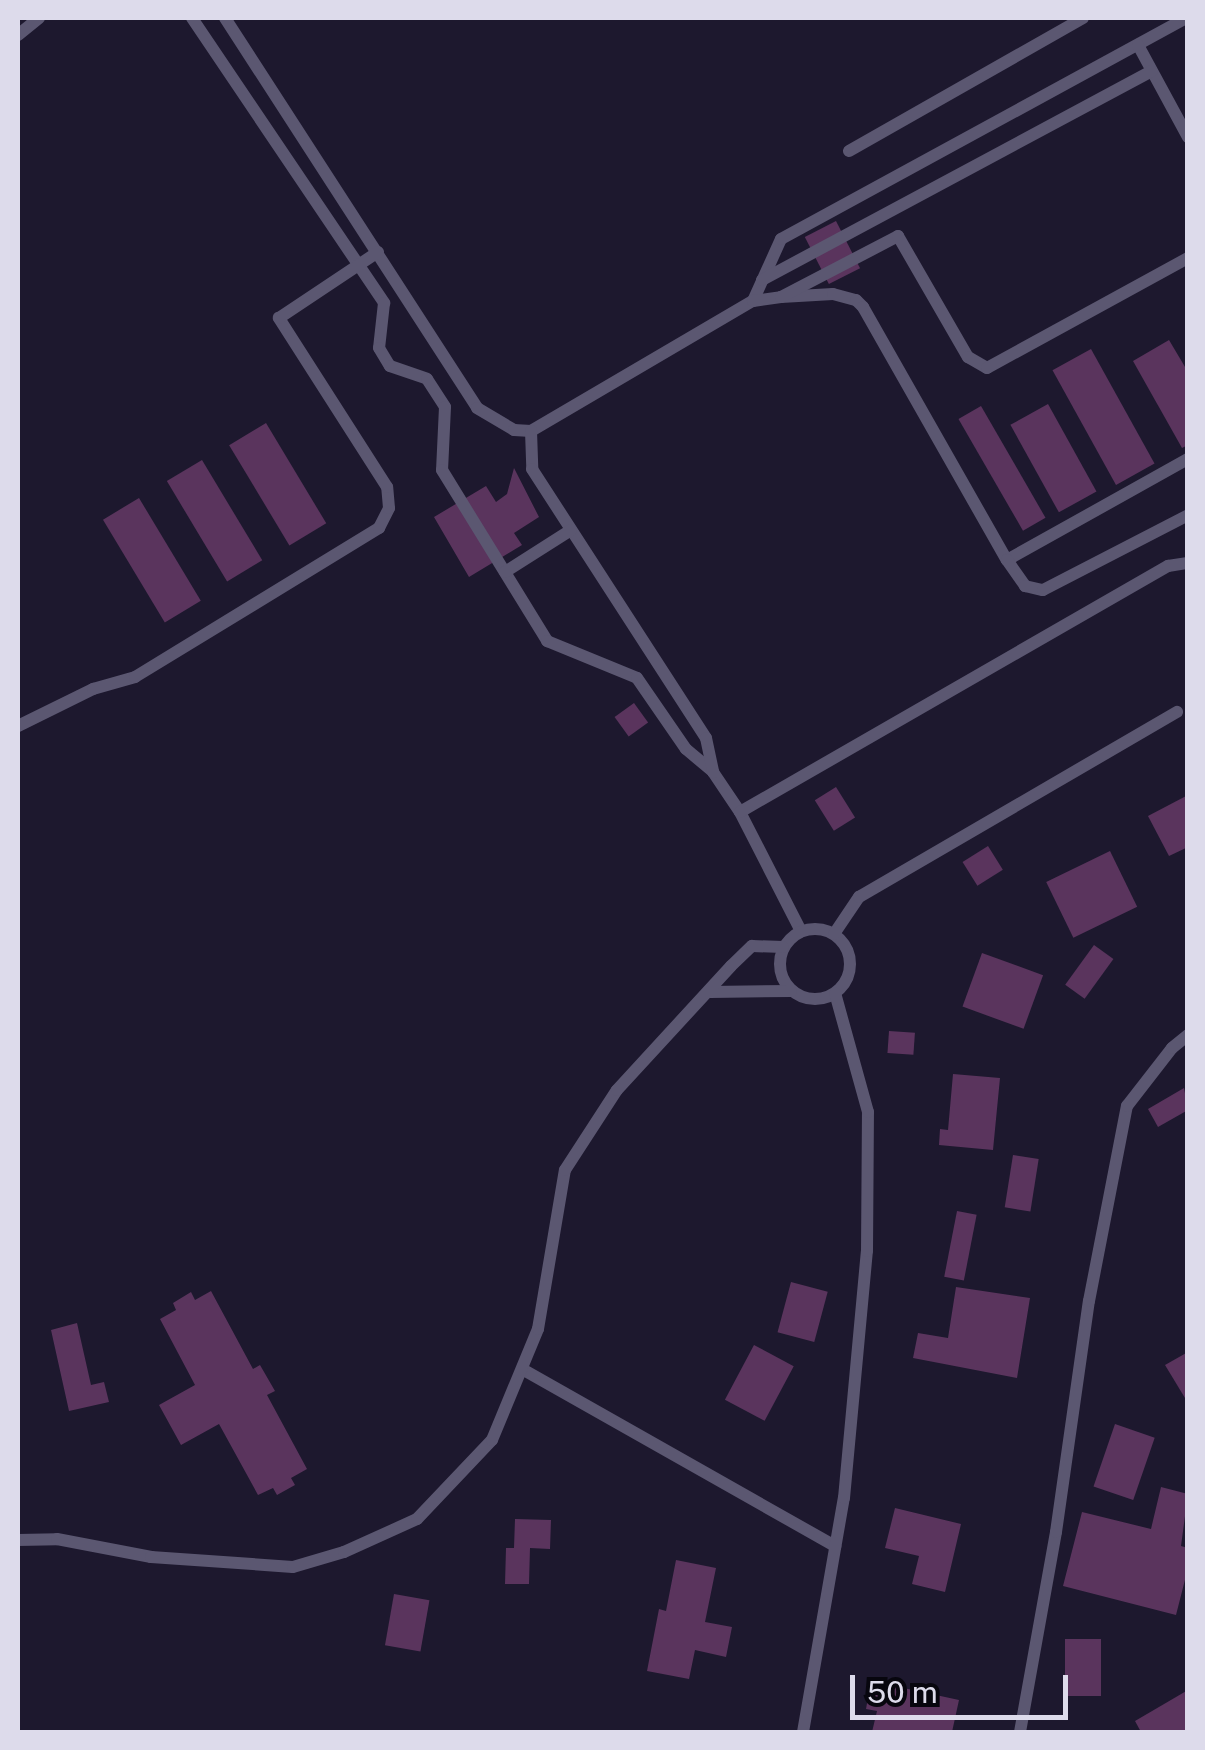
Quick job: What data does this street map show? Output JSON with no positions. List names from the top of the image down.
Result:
{
  "scale_bar": "50 m"
}
